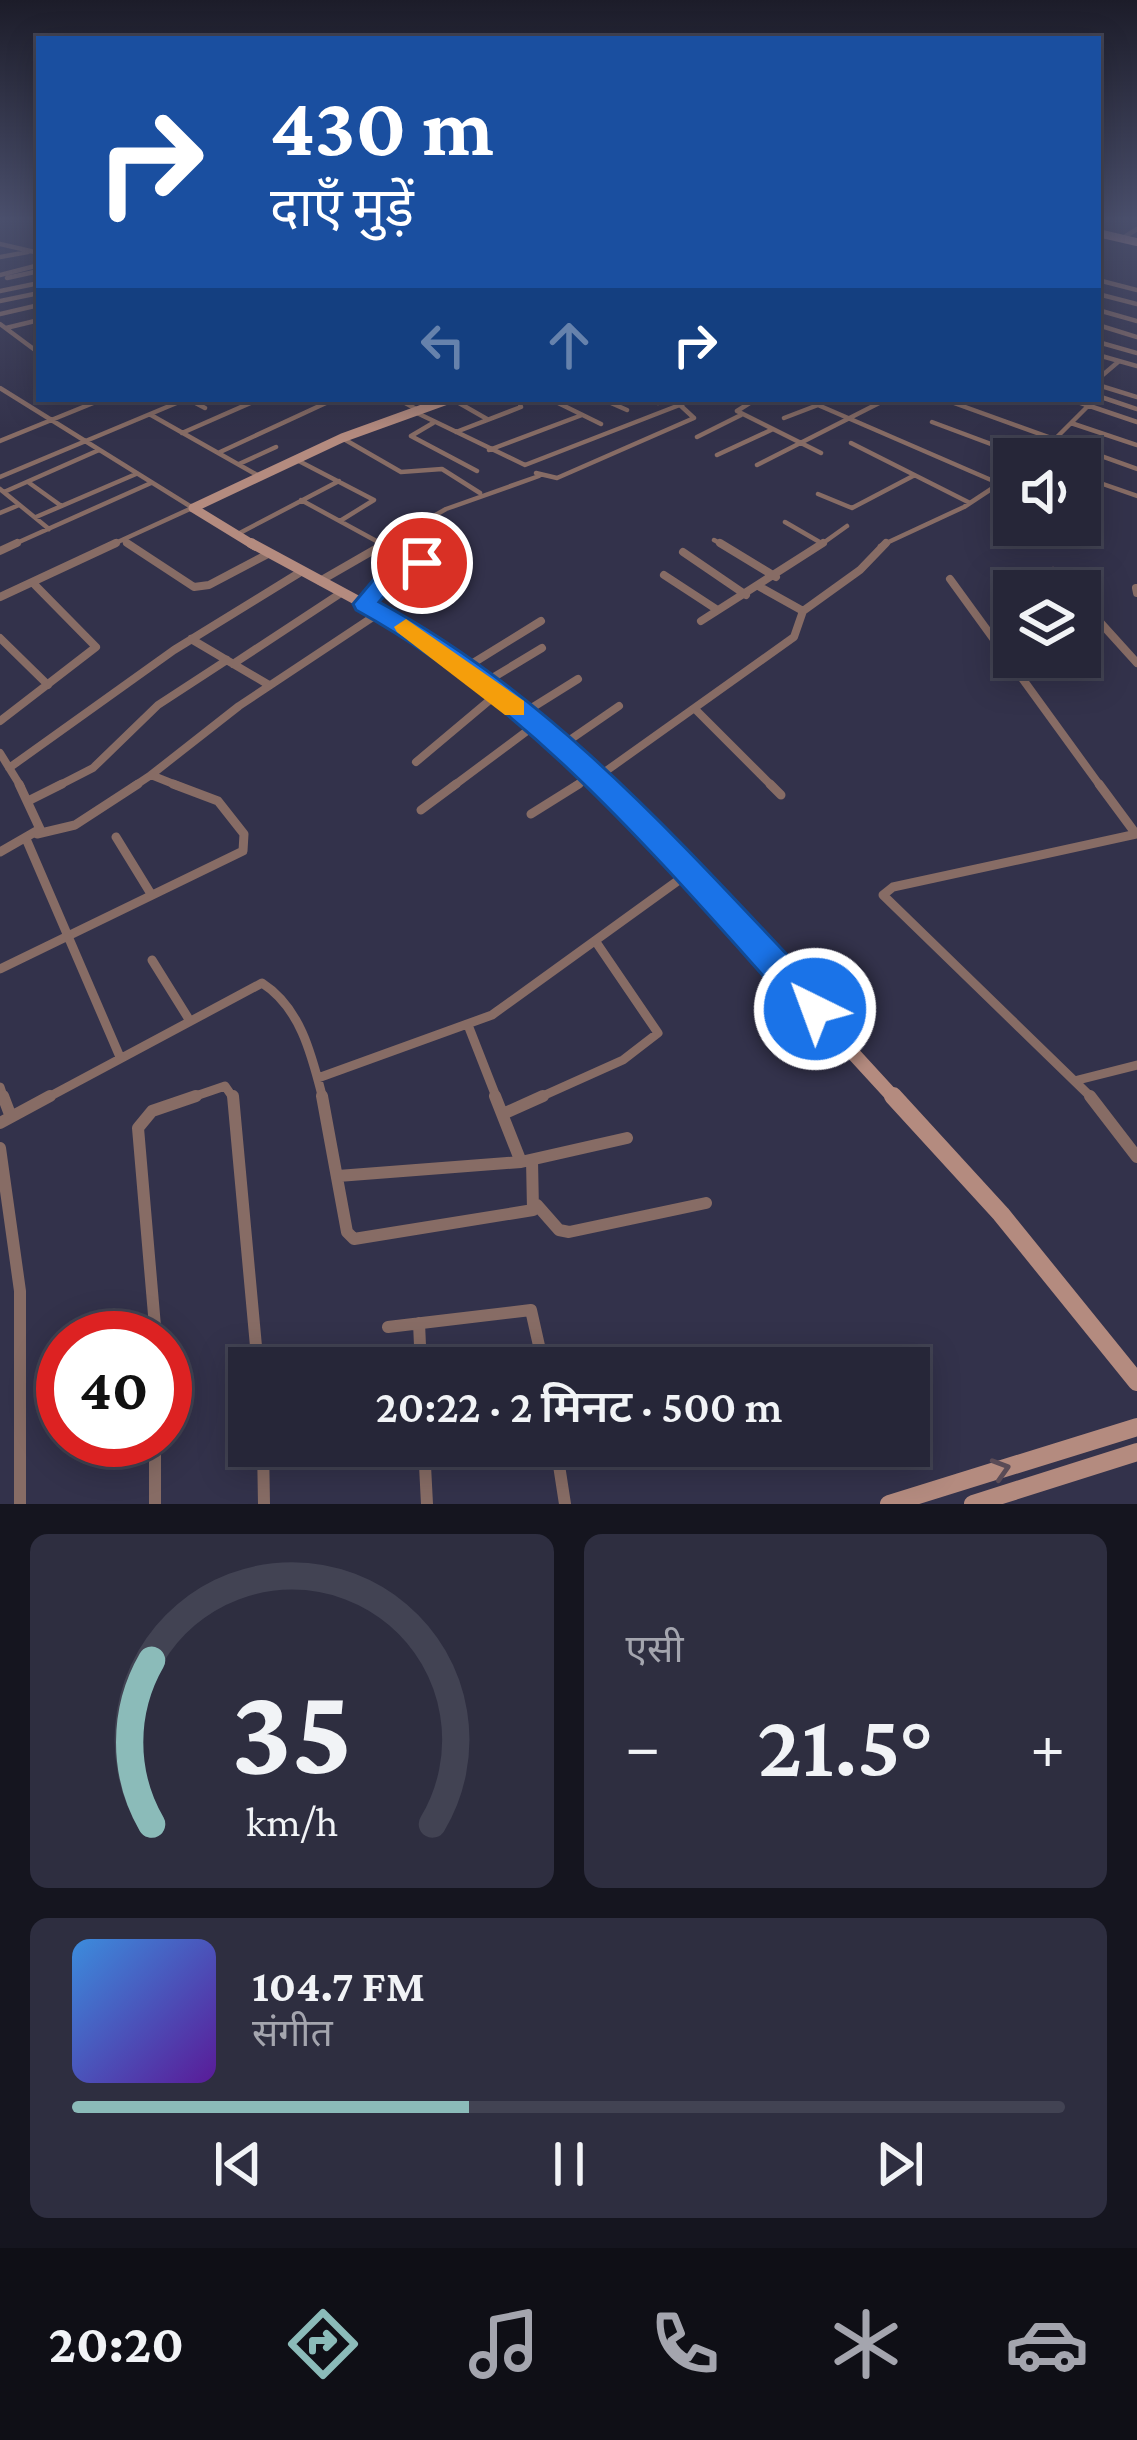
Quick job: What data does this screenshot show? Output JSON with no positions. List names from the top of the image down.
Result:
{
  "page": {
    "turn": ["430 m", "दाएँ मुड़ें"],
    "limit": "40",
    "trip": "20:22 · 2 मिनट · 500 m",
    "tile": "एसी",
    "heat": ["−", "21.5°", "+"],
    "song": ["104.7 FM", "संगीत"],
    "tabs": "20:20",
    "gauge": ["35", "km/h"]
  }
}
